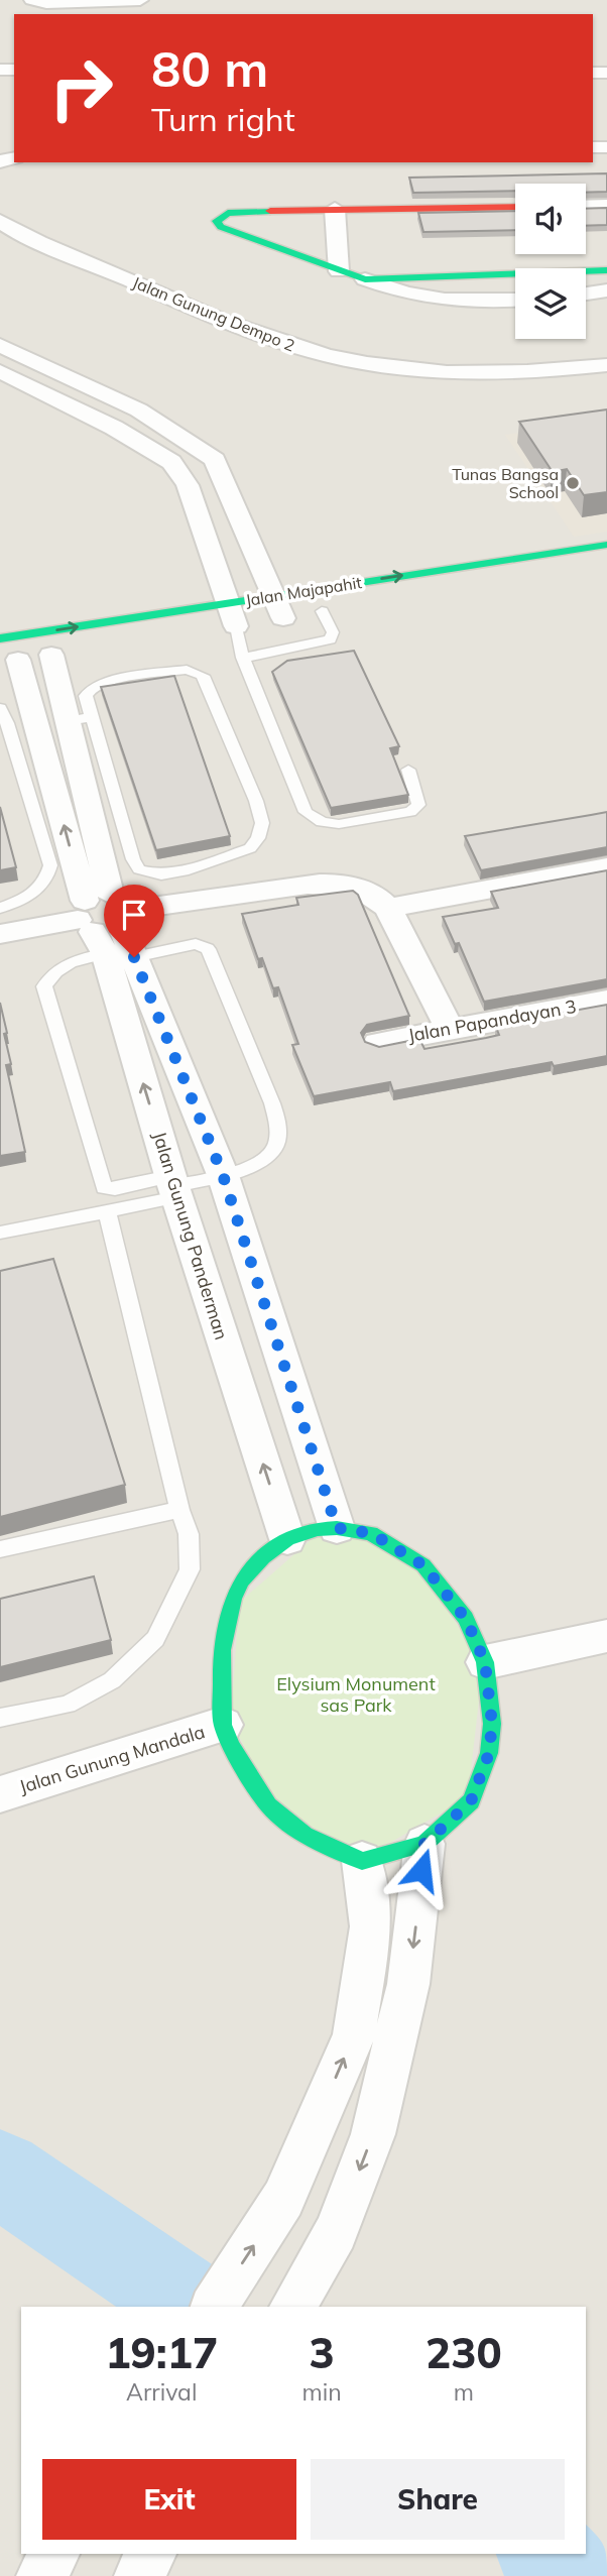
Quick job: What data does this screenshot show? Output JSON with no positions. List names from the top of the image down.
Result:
{
  "streets": {
    "street": [
      "Jalan Gunung Dempo 2",
      "Jalan Majapahit",
      "Jalan Papandayan 3",
      "Jalan Gunung Panderman",
      "Jalan Gunung Mandala"
    ]
  },
  "one_way": ["Jalan Majapahit"],
  "parks": ["Elysium Monument sas Park"],
  "places": ["Tunas Bangsa School"],
  "page": {
    "turn": ["80 m", "Turn right"],
    "eta": [
      "19:17",
      "Arrival",
      "3",
      "min",
      "230",
      "m"
    ],
    "buttons": ["Exit", "Share"]
  }
}
